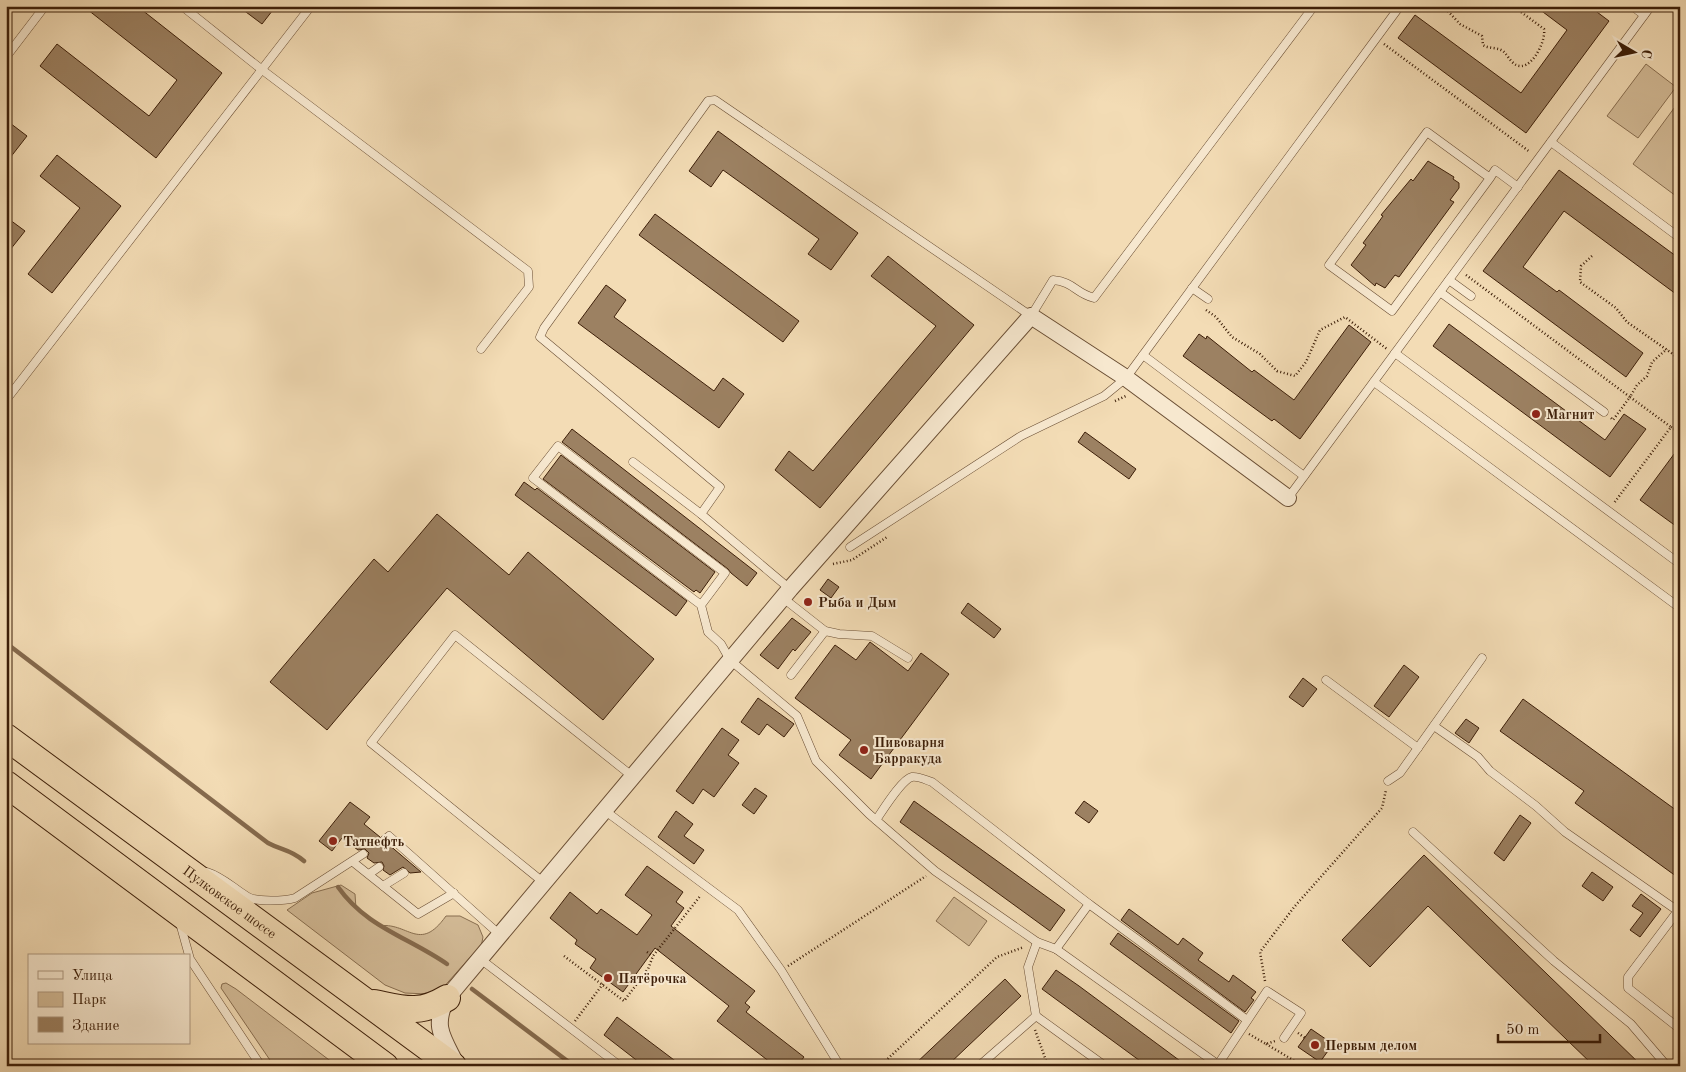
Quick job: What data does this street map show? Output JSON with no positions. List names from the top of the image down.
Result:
{
  "streets": {
    "highway": ["Пулковское шоссе"]
  },
  "places": [
    "Магнит",
    "Рыба и Дым",
    "Пивоварня Барракуда",
    "Татнефть",
    "Пятёрочка",
    "Первым делом"
  ],
  "legend": ["Улица", "Парк", "Здание"],
  "scale_bar": "50 m",
  "north": "right"
}
